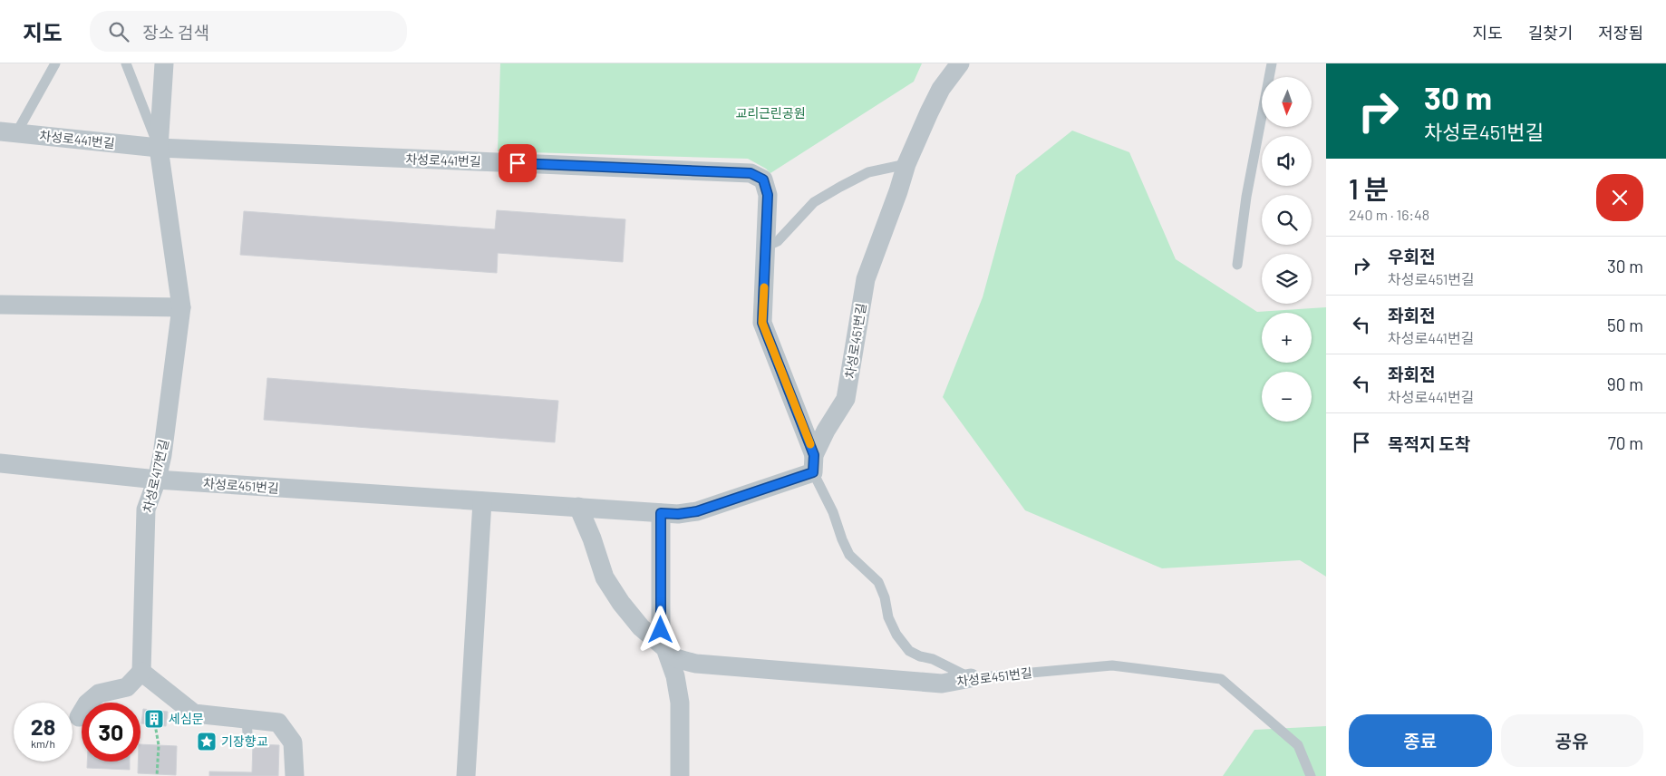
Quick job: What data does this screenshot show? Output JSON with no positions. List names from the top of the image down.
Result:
{
  "streets": {
    "street": ["차성로441번길", "차성로451번길", "차성로417번길"]
  },
  "crossings": [
    ["차성로441번길", "차성로451번길"],
    ["차성로441번길", "차성로417번길"],
    ["차성로451번길", "차성로417번길"]
  ],
  "parks": ["교리근린공원"],
  "places": {
    "building": ["세심문"],
    "place": ["기장향교"]
  },
  "north": "bottom",
  "page": {
    "header": "지도",
    "search": "장소 검색",
    "nav": ["지도", "길찾기", "저장됨"],
    "turn": ["30 m", "차성로451번길"],
    "map_buttons": ["+", "−"],
    "heading": ["1 분", "240 m · 16:48"],
    "list": [
      {
        "name": "우회전",
        "note": "차성로451번길",
        "value": "30 m"
      },
      {
        "name": "좌회전",
        "note": "차성로441번길",
        "value": "50 m"
      },
      {
        "name": "좌회전",
        "note": "차성로441번길",
        "value": "90 m"
      },
      {
        "name": "목적지 도착",
        "value": "70 m"
      }
    ],
    "speed": "28 km/h",
    "limit": "30",
    "buttons": ["종료", "공유"]
  }
}
